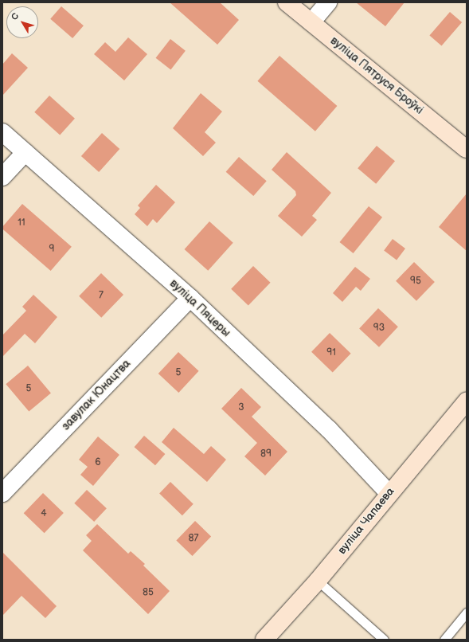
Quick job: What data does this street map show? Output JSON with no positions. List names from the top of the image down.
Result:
{
  "streets": {
    "main road": ["вуліца Пятруся Броўкі", "вуліца Чапаева"],
    "street": ["вуліца Пяцеры", "завулак Юнацтва"]
  },
  "crossings": [
    ["вуліца Пяцеры", "завулак Юнацтва"],
    ["вуліца Пяцеры", "вуліца Чапаева"]
  ],
  "house_numbers": [
    "11",
    "9",
    "95",
    "7",
    "93",
    "91",
    "5",
    "5",
    "3",
    "89",
    "6",
    "4",
    "87",
    "85"
  ],
  "north": "top left"
}
